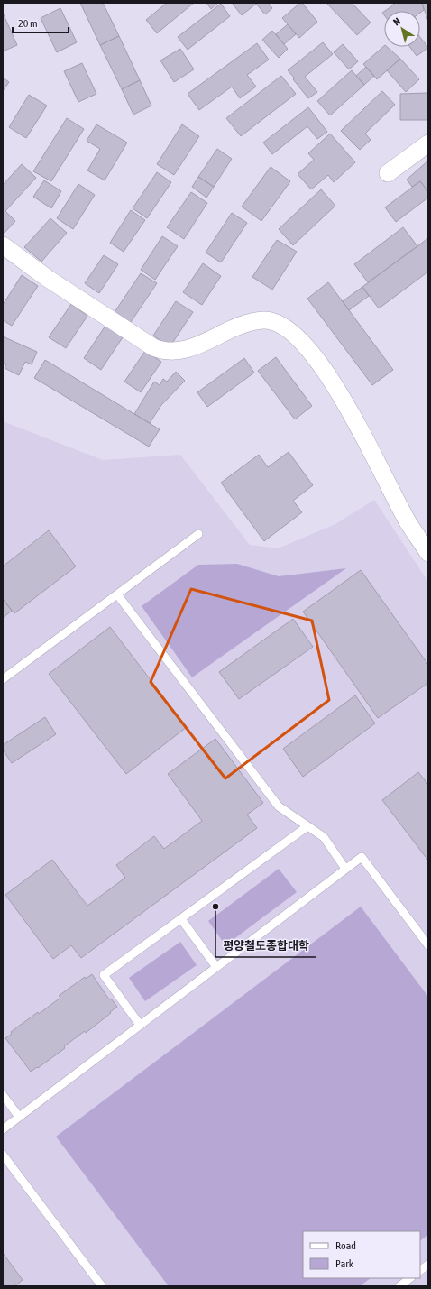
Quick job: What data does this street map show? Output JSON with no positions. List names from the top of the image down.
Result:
{
  "places": ["평양철도종합대학"],
  "legend": ["Road", "Park"],
  "scale_bar": "20 m",
  "north": "top left"
}
